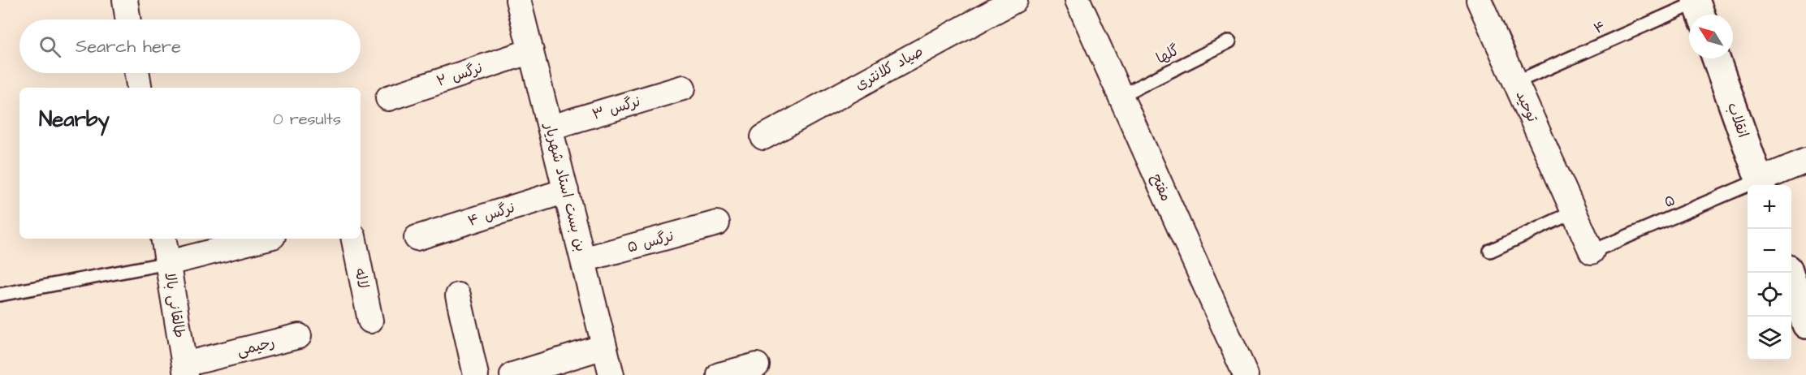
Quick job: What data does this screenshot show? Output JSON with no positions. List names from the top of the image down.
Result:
{
  "streets": {
    "street": [
      "صیاد کلانتری",
      "نرگس ۲",
      "توحید",
      "نرگس ۳",
      "انقلاب",
      "بن بست استاد شهریار",
      "مفتح",
      "نرگس ۴",
      "نرگس ۵",
      "لاله",
      "طالقانی بالا",
      "رحیمی"
    ],
    "lane": ["۴", "گلها", "۵"]
  },
  "crossings": [
    ["۴", "توحید"],
    ["گلها", "مفتح"],
    ["نرگس ۲", "بن بست استاد شهریار"],
    ["توحید", "۵"],
    ["نرگس ۳", "بن بست استاد شهریار"],
    ["انقلاب", "۵"],
    ["بن بست استاد شهریار", "نرگس ۴"],
    ["بن بست استاد شهریار", "نرگس ۵"],
    ["طالقانی بالا", "رحیمی"]
  ],
  "north": "top left",
  "page": {
    "search": "Search here",
    "heading": ["Nearby", "0 results"],
    "map_buttons": ["+", "−"]
  }
}
